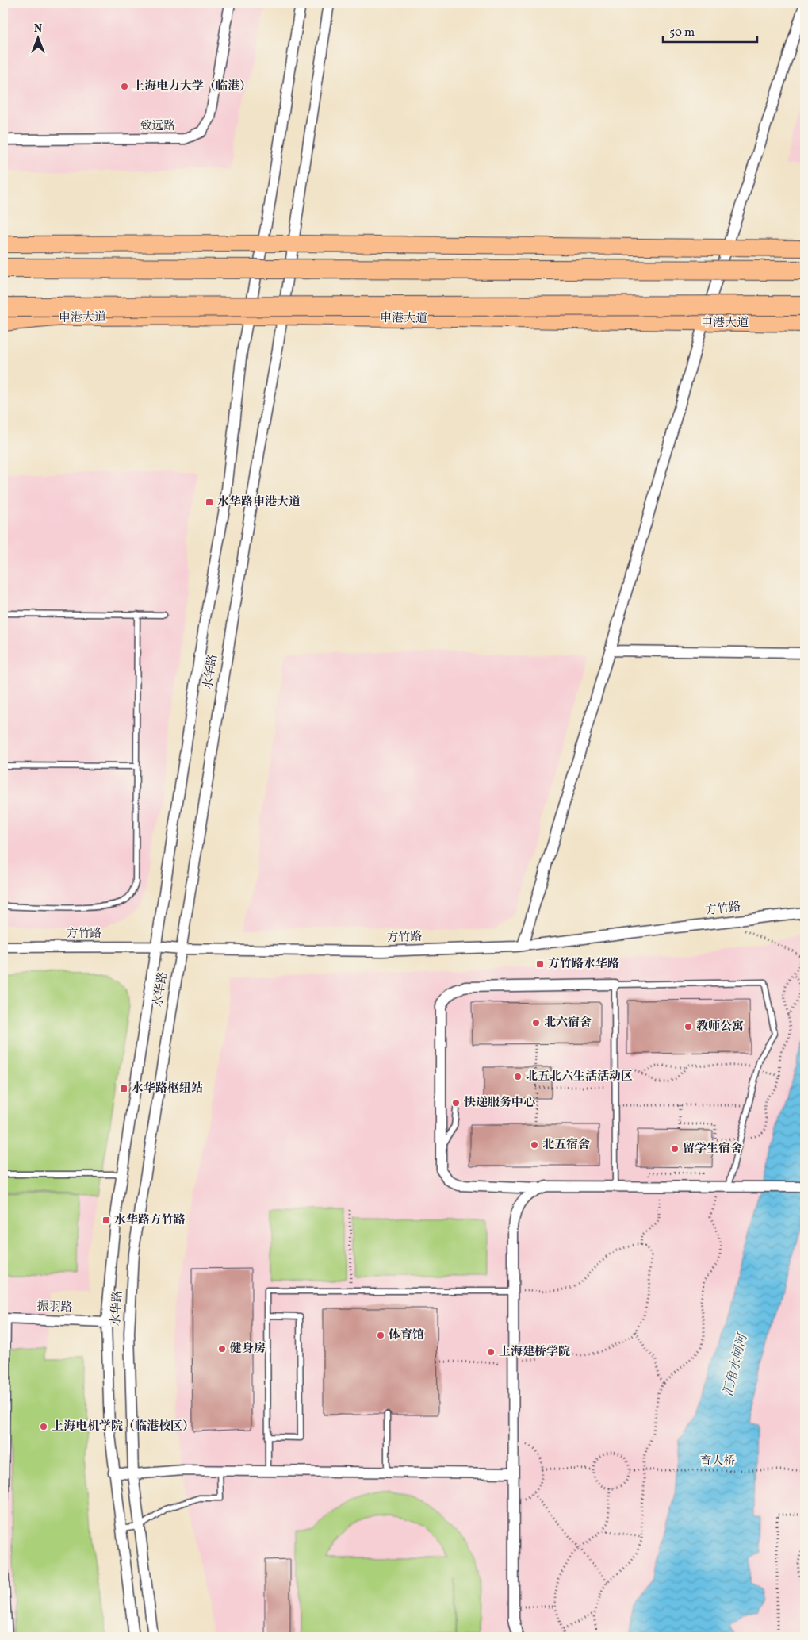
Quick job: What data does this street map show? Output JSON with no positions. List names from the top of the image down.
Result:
{
  "streets": {
    "main road": ["申港大道"],
    "street": [
      "致远路",
      "水华路",
      "方竹路",
      "振羽路"
    ],
    "path": ["育人桥"]
  },
  "crossings": [
    ["申港大道", "水华路"],
    ["水华路", "方竹路"],
    ["水华路", "振羽路"]
  ],
  "water": ["汇角水闸河"],
  "places": {
    "other": [
      "上海电力大学（临港）",
      "北六宿舍",
      "教师公寓",
      "北五北六生活活动区",
      "快递服务中心",
      "北五宿舍",
      "留学生宿舍",
      "体育馆",
      "健身房",
      "上海建桥学院",
      "上海电机学院（临港校区）"
    ],
    "transit": [
      "水华路申港大道",
      "方竹路水华路",
      "水华路枢纽站",
      "水华路方竹路"
    ]
  },
  "scale_bar": "50 m",
  "north": "top"
}
